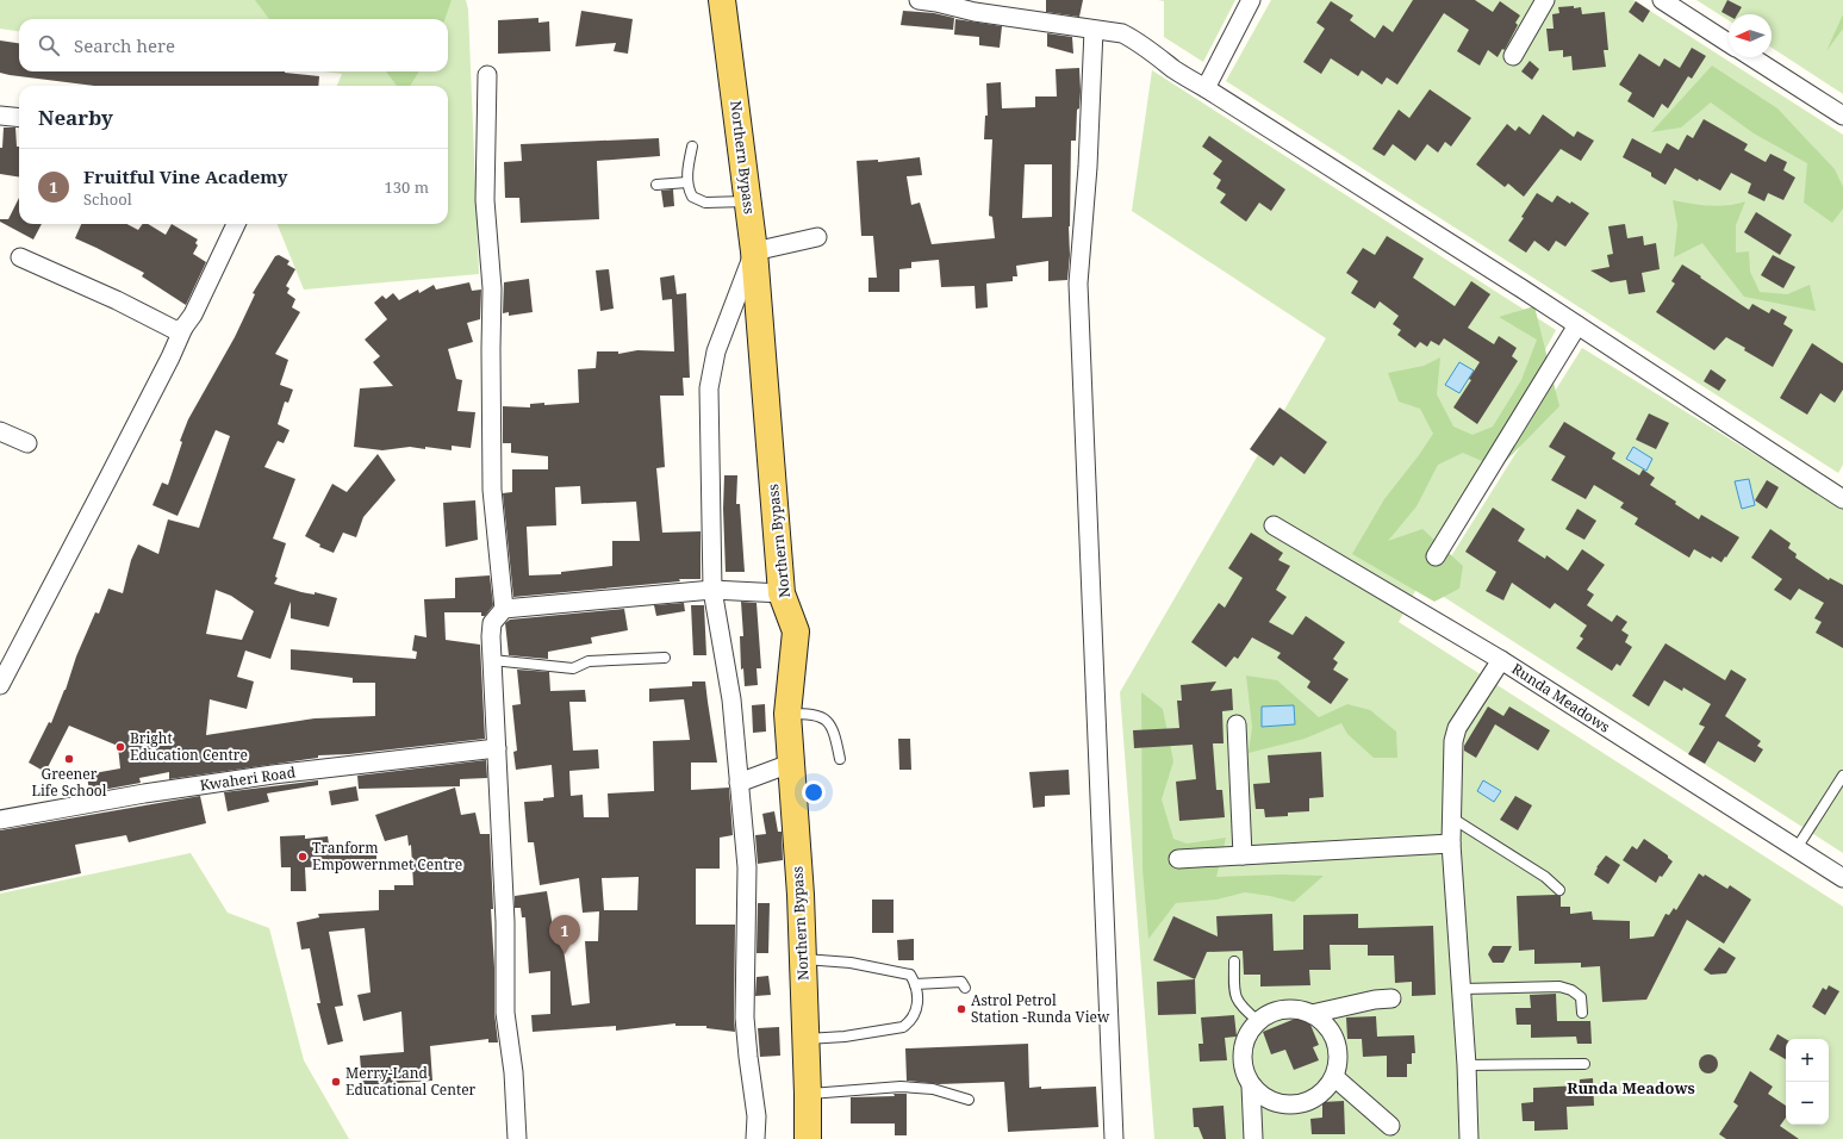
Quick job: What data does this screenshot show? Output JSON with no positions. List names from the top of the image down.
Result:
{
  "streets": {
    "main road": ["Northern Bypass"],
    "street": ["Runda Meadows", "Kwaheri Road"]
  },
  "districts": ["Runda Meadows"],
  "places": [
    "Bright Education Centre",
    "Greener Life School",
    "Tranform Empowernmet Centre",
    "Astrol Petrol Station -Runda View",
    "Merry-Land Educational Center"
  ],
  "north": "left",
  "page": {
    "search": "Search here",
    "heading": "Nearby",
    "list": [
      {
        "mark": "1",
        "name": "Fruitful Vine Academy",
        "note": "School",
        "value": "130 m"
      }
    ],
    "pins": "1",
    "map_buttons": ["+", "−"]
  }
}
